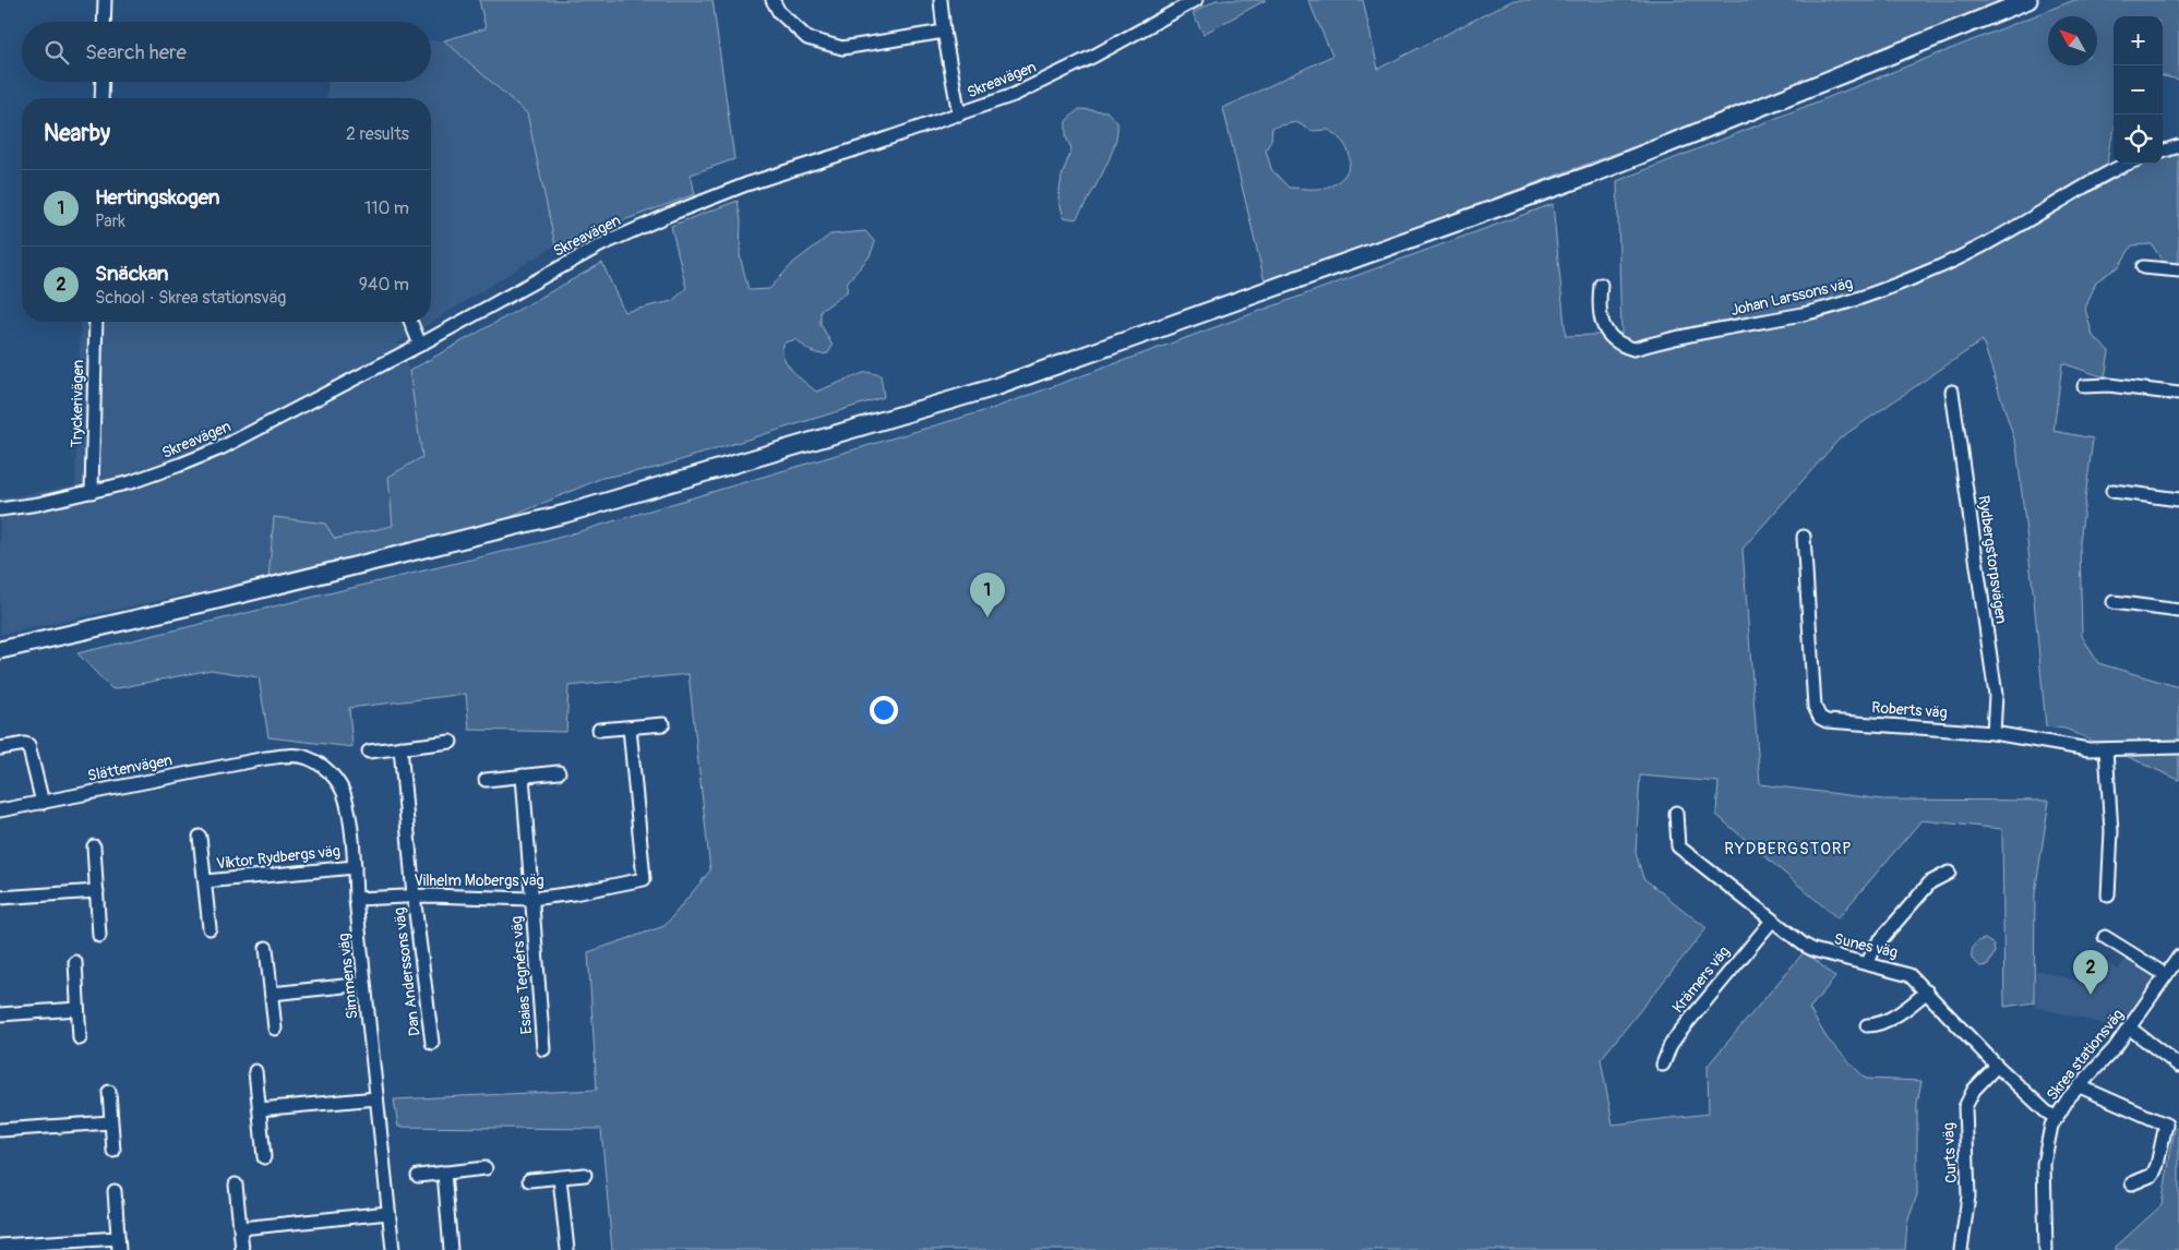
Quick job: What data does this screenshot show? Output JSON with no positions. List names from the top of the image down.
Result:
{
  "streets": {
    "street": [
      "Skreavägen",
      "Johan Larssons väg",
      "Tryckerivägen",
      "Rydbergstorpsvägen",
      "Roberts väg",
      "Slättenvägen",
      "Viktor Rydbergs väg",
      "Vilhelm Mobergs väg",
      "Sunes väg",
      "Dan Anderssons väg",
      "Esaias Tegnérs väg",
      "Simmens väg",
      "Krämers väg",
      "Skrea stationsväg",
      "Curts väg"
    ]
  },
  "crossings": [
    ["Skreavägen", "Tryckerivägen"],
    ["Rydbergstorpsvägen", "Roberts väg"],
    ["Slättenvägen", "Simmens väg"],
    ["Viktor Rydbergs väg", "Simmens väg"],
    ["Vilhelm Mobergs väg", "Dan Anderssons väg"],
    ["Vilhelm Mobergs väg", "Esaias Tegnérs väg"],
    ["Vilhelm Mobergs väg", "Simmens väg"],
    ["Sunes väg", "Krämers väg"],
    ["Sunes väg", "Skrea stationsväg"],
    ["Sunes väg", "Curts väg"]
  ],
  "districts": ["RYDBERGSTORP"],
  "north": "top left",
  "page": {
    "map_buttons": ["+", "−"],
    "search": "Search here",
    "heading": ["Nearby", "2 results"],
    "list": [
      {
        "mark": "1",
        "name": "Hertingskogen",
        "note": "Park",
        "value": "110 m"
      },
      {
        "mark": "2",
        "name": "Snäckan",
        "note": "School · Skrea stationsväg",
        "value": "940 m"
      }
    ],
    "pins": ["1", "2"]
  }
}
